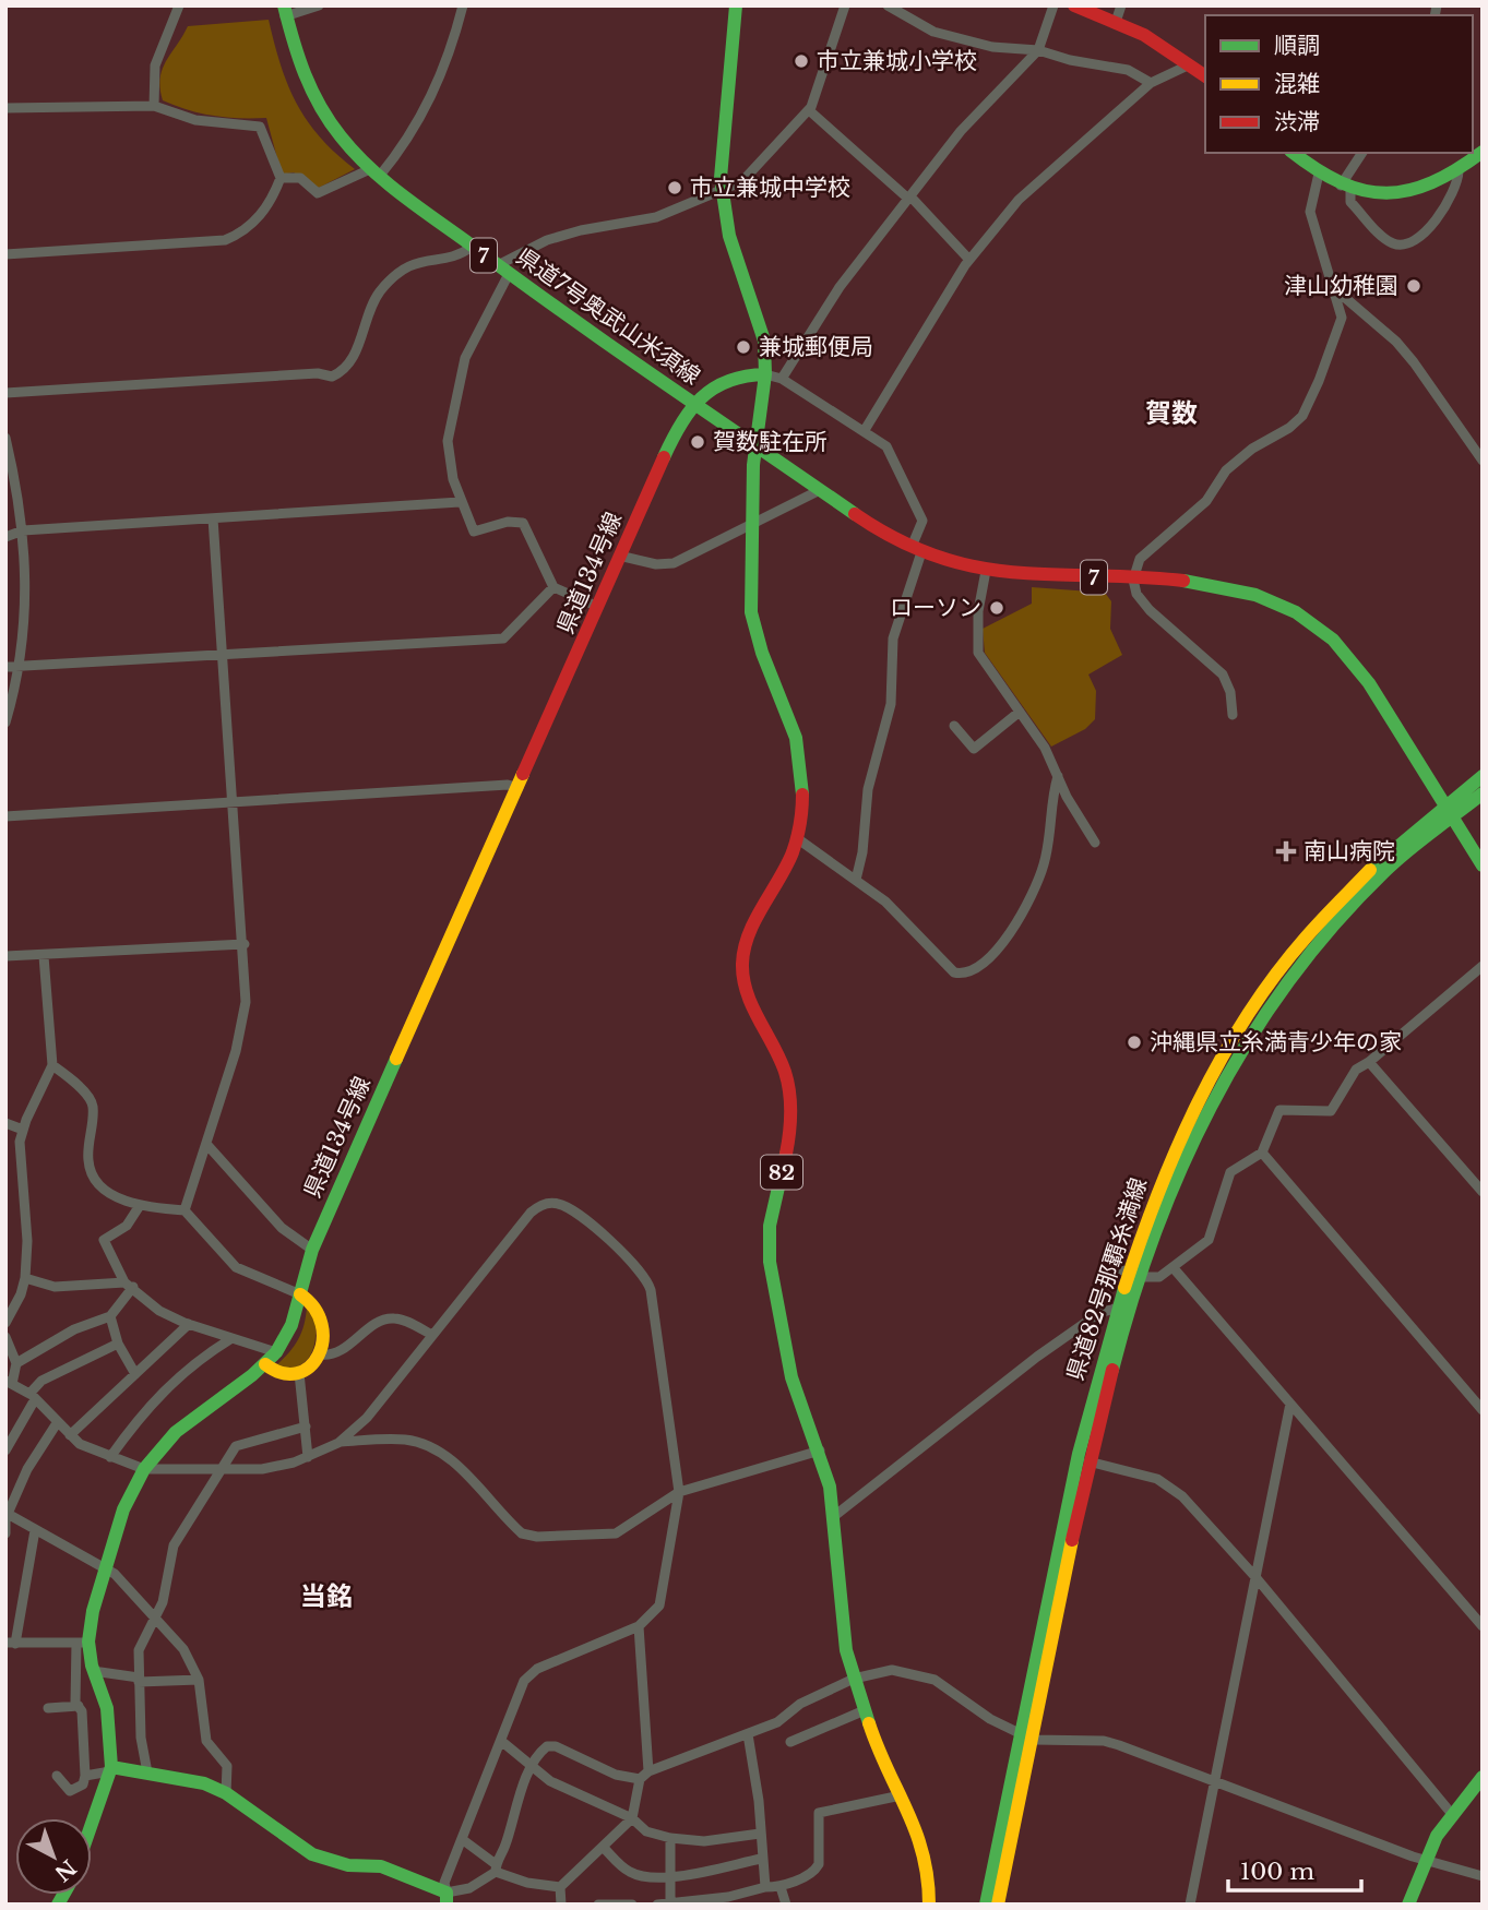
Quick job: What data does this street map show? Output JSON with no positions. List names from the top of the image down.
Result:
{
  "streets": {
    "main road": [
      "7",
      "県道7号奥武山米須線",
      "県道134号線",
      "82",
      "県道82号那覇糸満線"
    ]
  },
  "crossings": [
    ["県道7号奥武山米須線", "県道134号線"],
    ["県道7号奥武山米須線", "82"],
    ["県道7号奥武山米須線", "県道82号那覇糸満線"]
  ],
  "districts": ["賀数", "当銘"],
  "places": {
    "other": [
      "市立兼城小学校",
      "市立兼城中学校",
      "津山幼稚園",
      "兼城郵便局",
      "賀数駐在所",
      "ローソン",
      "沖縄県立糸満青少年の家"
    ],
    "health": ["南山病院"]
  },
  "legend": ["順調", "混雑", "渋滞"],
  "scale_bar": "100 m",
  "north": "bottom right"
}
